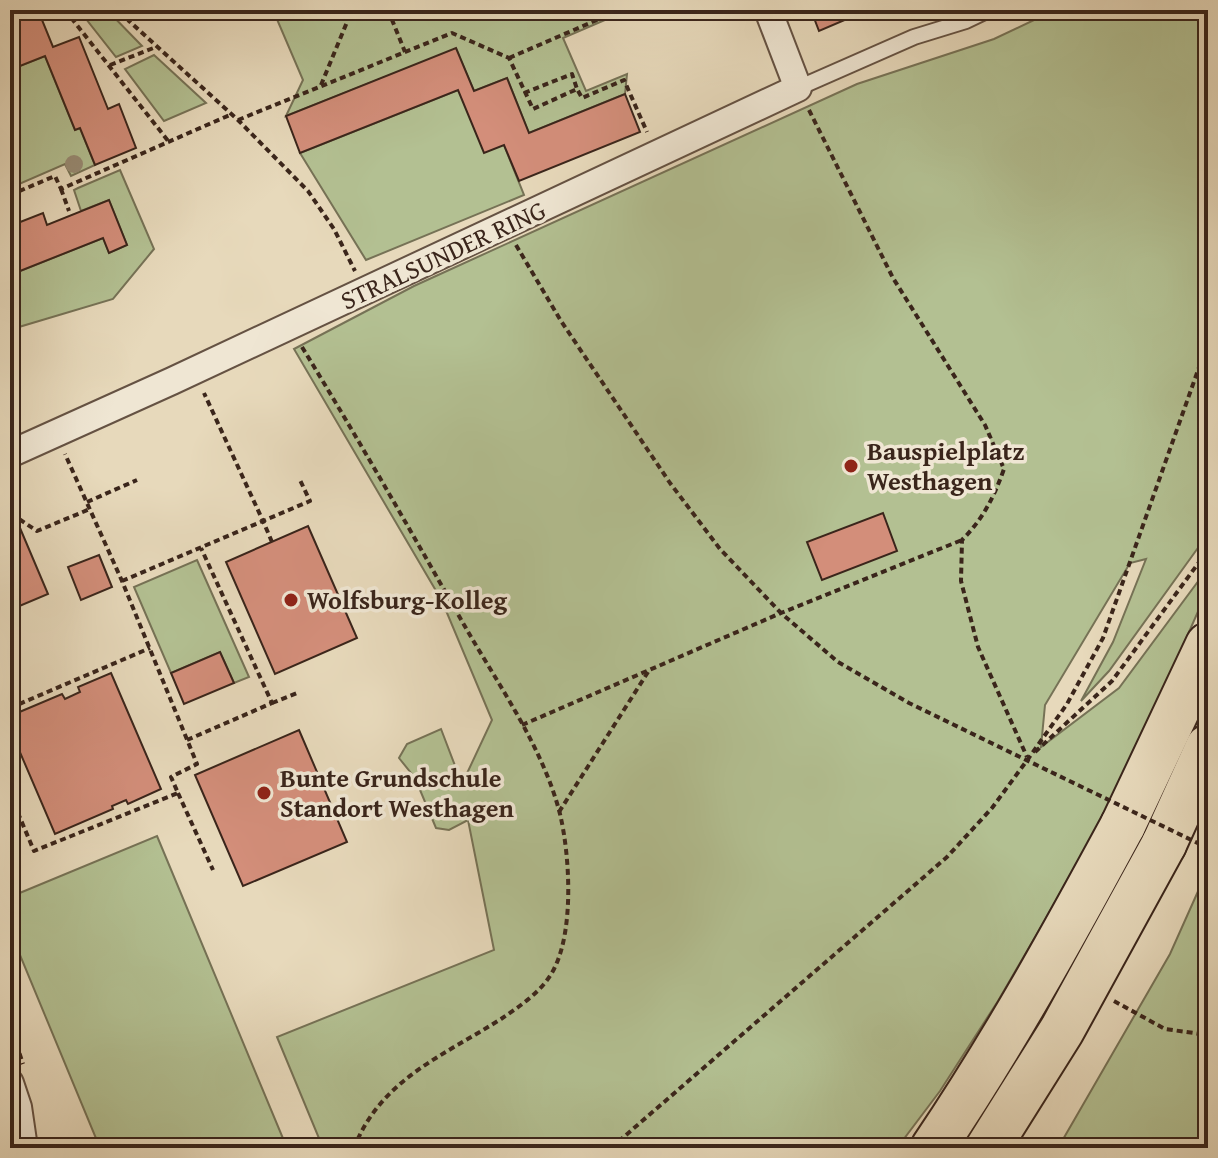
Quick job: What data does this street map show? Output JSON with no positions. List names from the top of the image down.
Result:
{
  "streets": {
    "street": ["STRALSUNDER RING"]
  },
  "places": ["Bauspielplatz Westhagen", "Wolfsburg-Kolleg", "Bunte Grundschule Standort Westhagen"]
}
